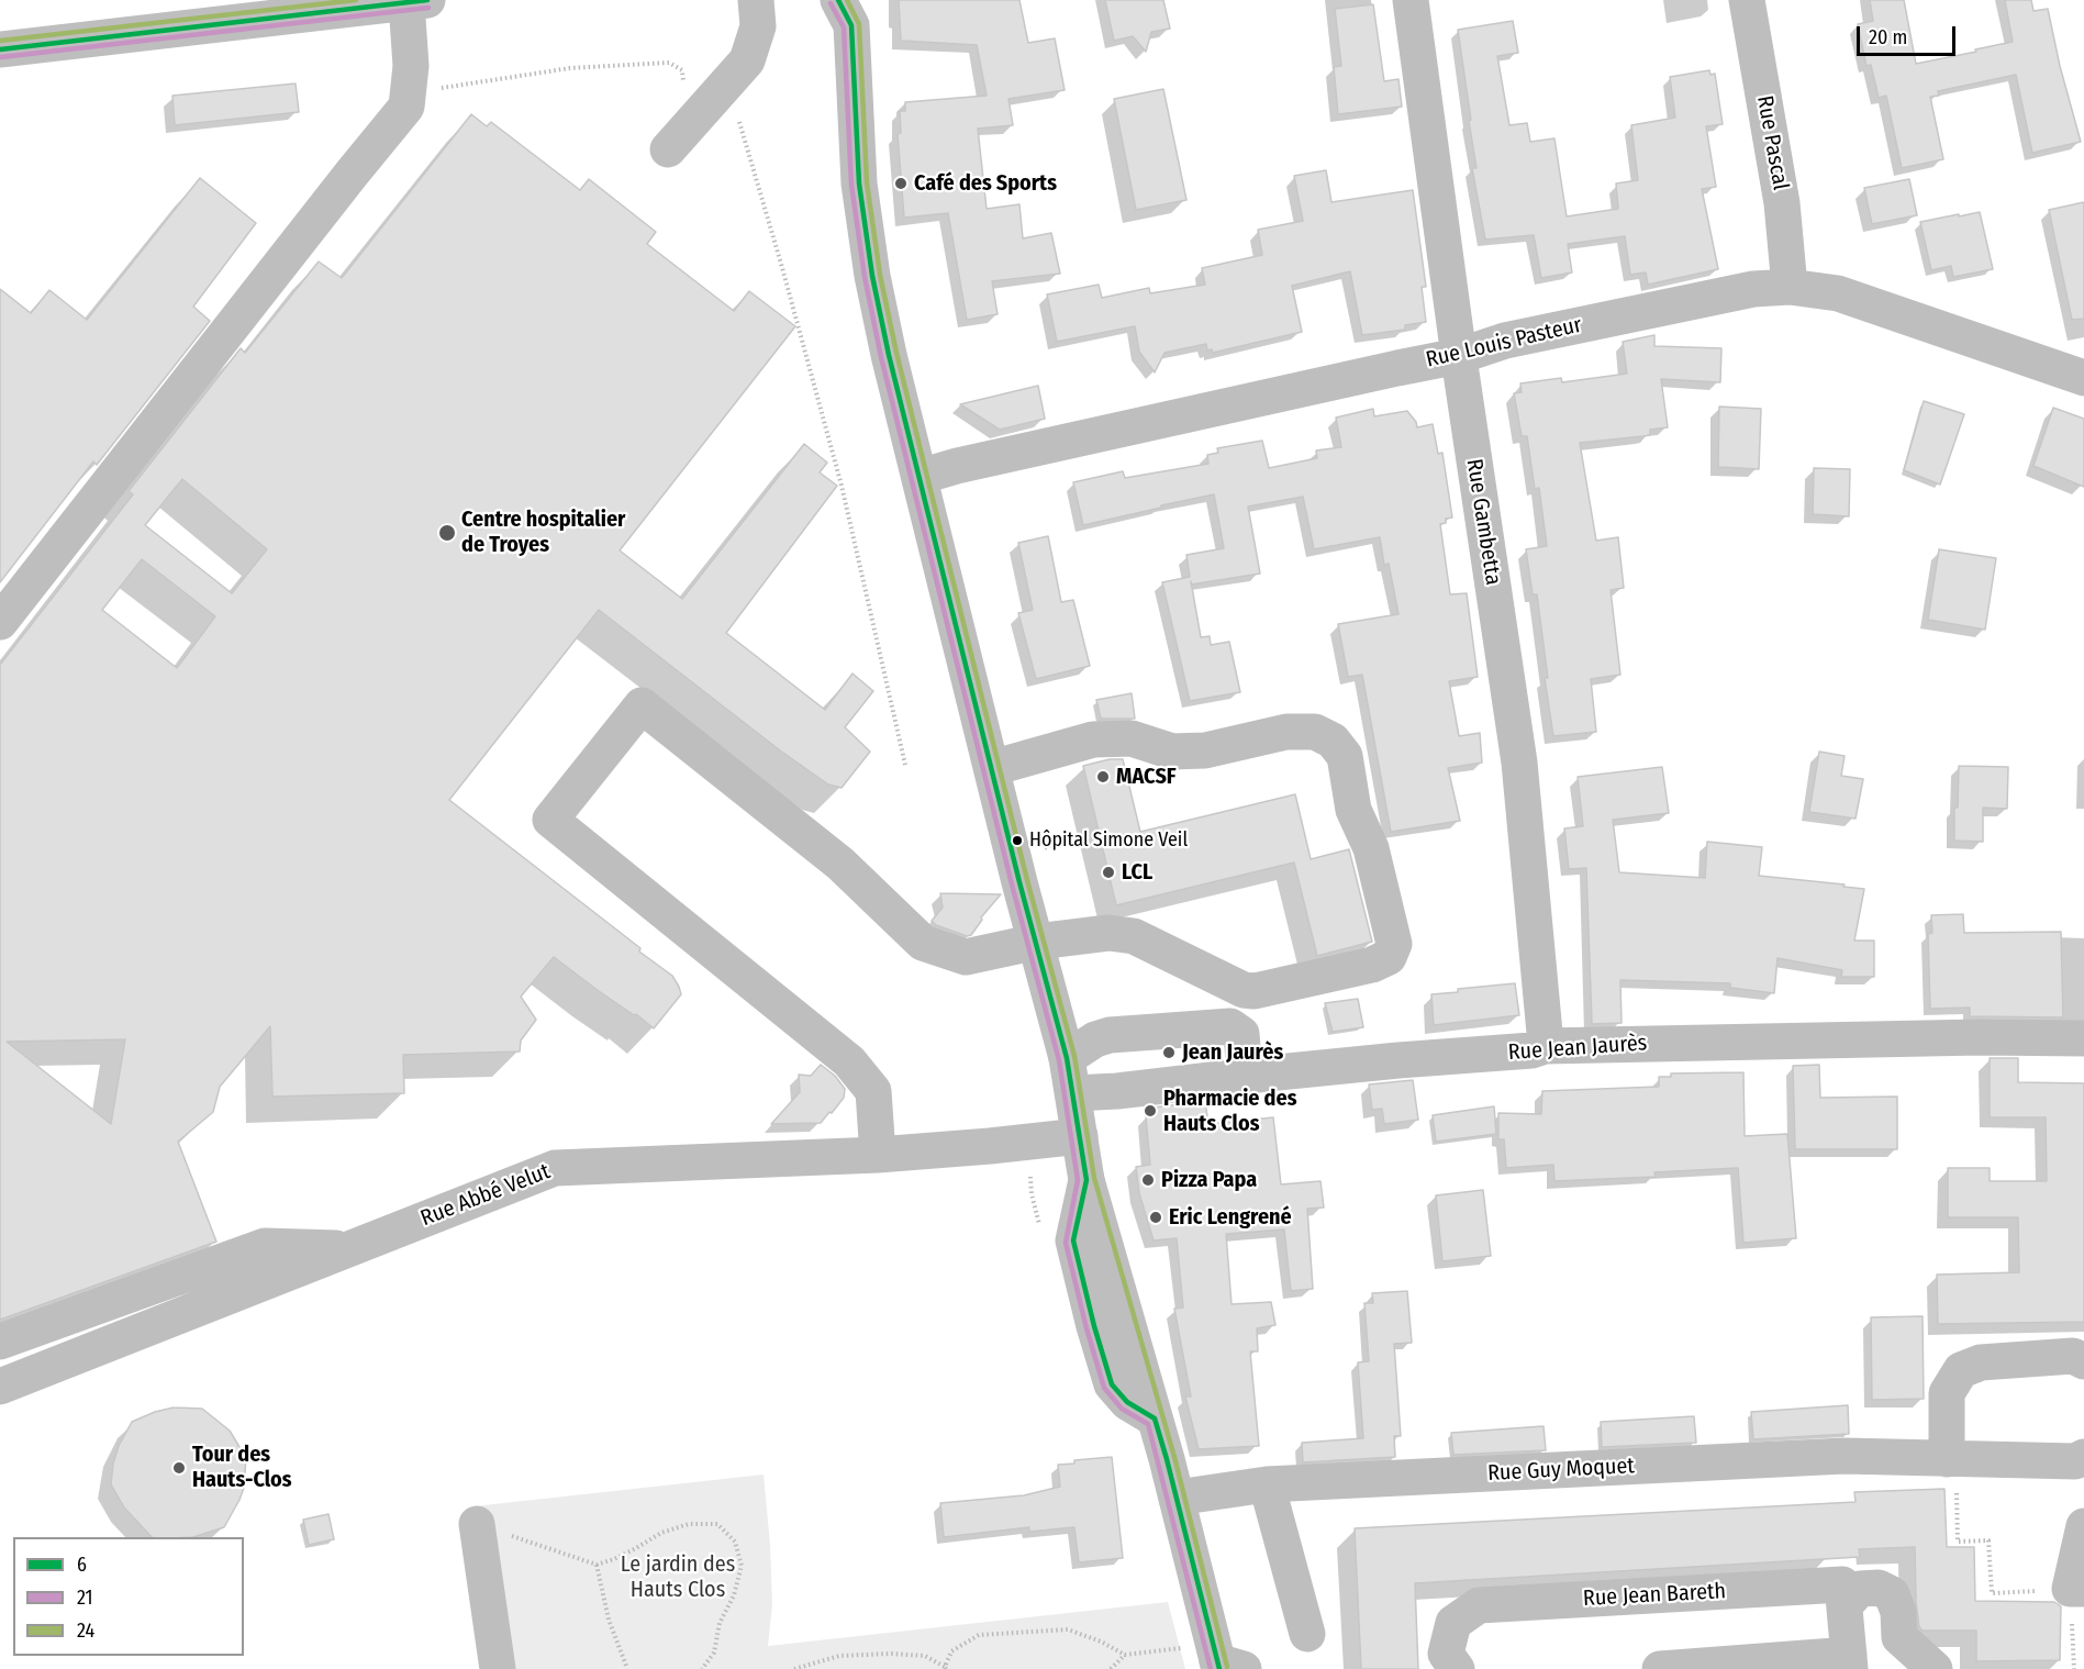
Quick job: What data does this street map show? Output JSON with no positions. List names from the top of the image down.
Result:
{
  "streets": {
    "street": [
      "Rue Pascal",
      "Rue Louis Pasteur",
      "Rue Gambetta",
      "Rue Jean Jaurès",
      "Rue Abbé Velut",
      "Rue Guy Moquet",
      "Rue Jean Bareth"
    ]
  },
  "crossings": [
    ["Rue Pascal", "Rue Louis Pasteur"],
    ["Rue Louis Pasteur", "Rue Gambetta"],
    ["Rue Gambetta", "Rue Jean Jaurès"]
  ],
  "parks": ["Le jardin des Hauts Clos"],
  "places": [
    "Café des Sports",
    "Centre hospitalier de Troyes",
    "MACSF",
    "Hôpital Simone Veil",
    "LCL",
    "Jean Jaurès",
    "Pharmacie des Hauts Clos",
    "Pizza Papa",
    "Eric Lengrené",
    "Tour des Hauts-Clos"
  ],
  "lines": ["transit line 6", "transit line 24", "transit line 21"],
  "legend": ["6", "21", "24"],
  "scale_bar": "20 m"
}
